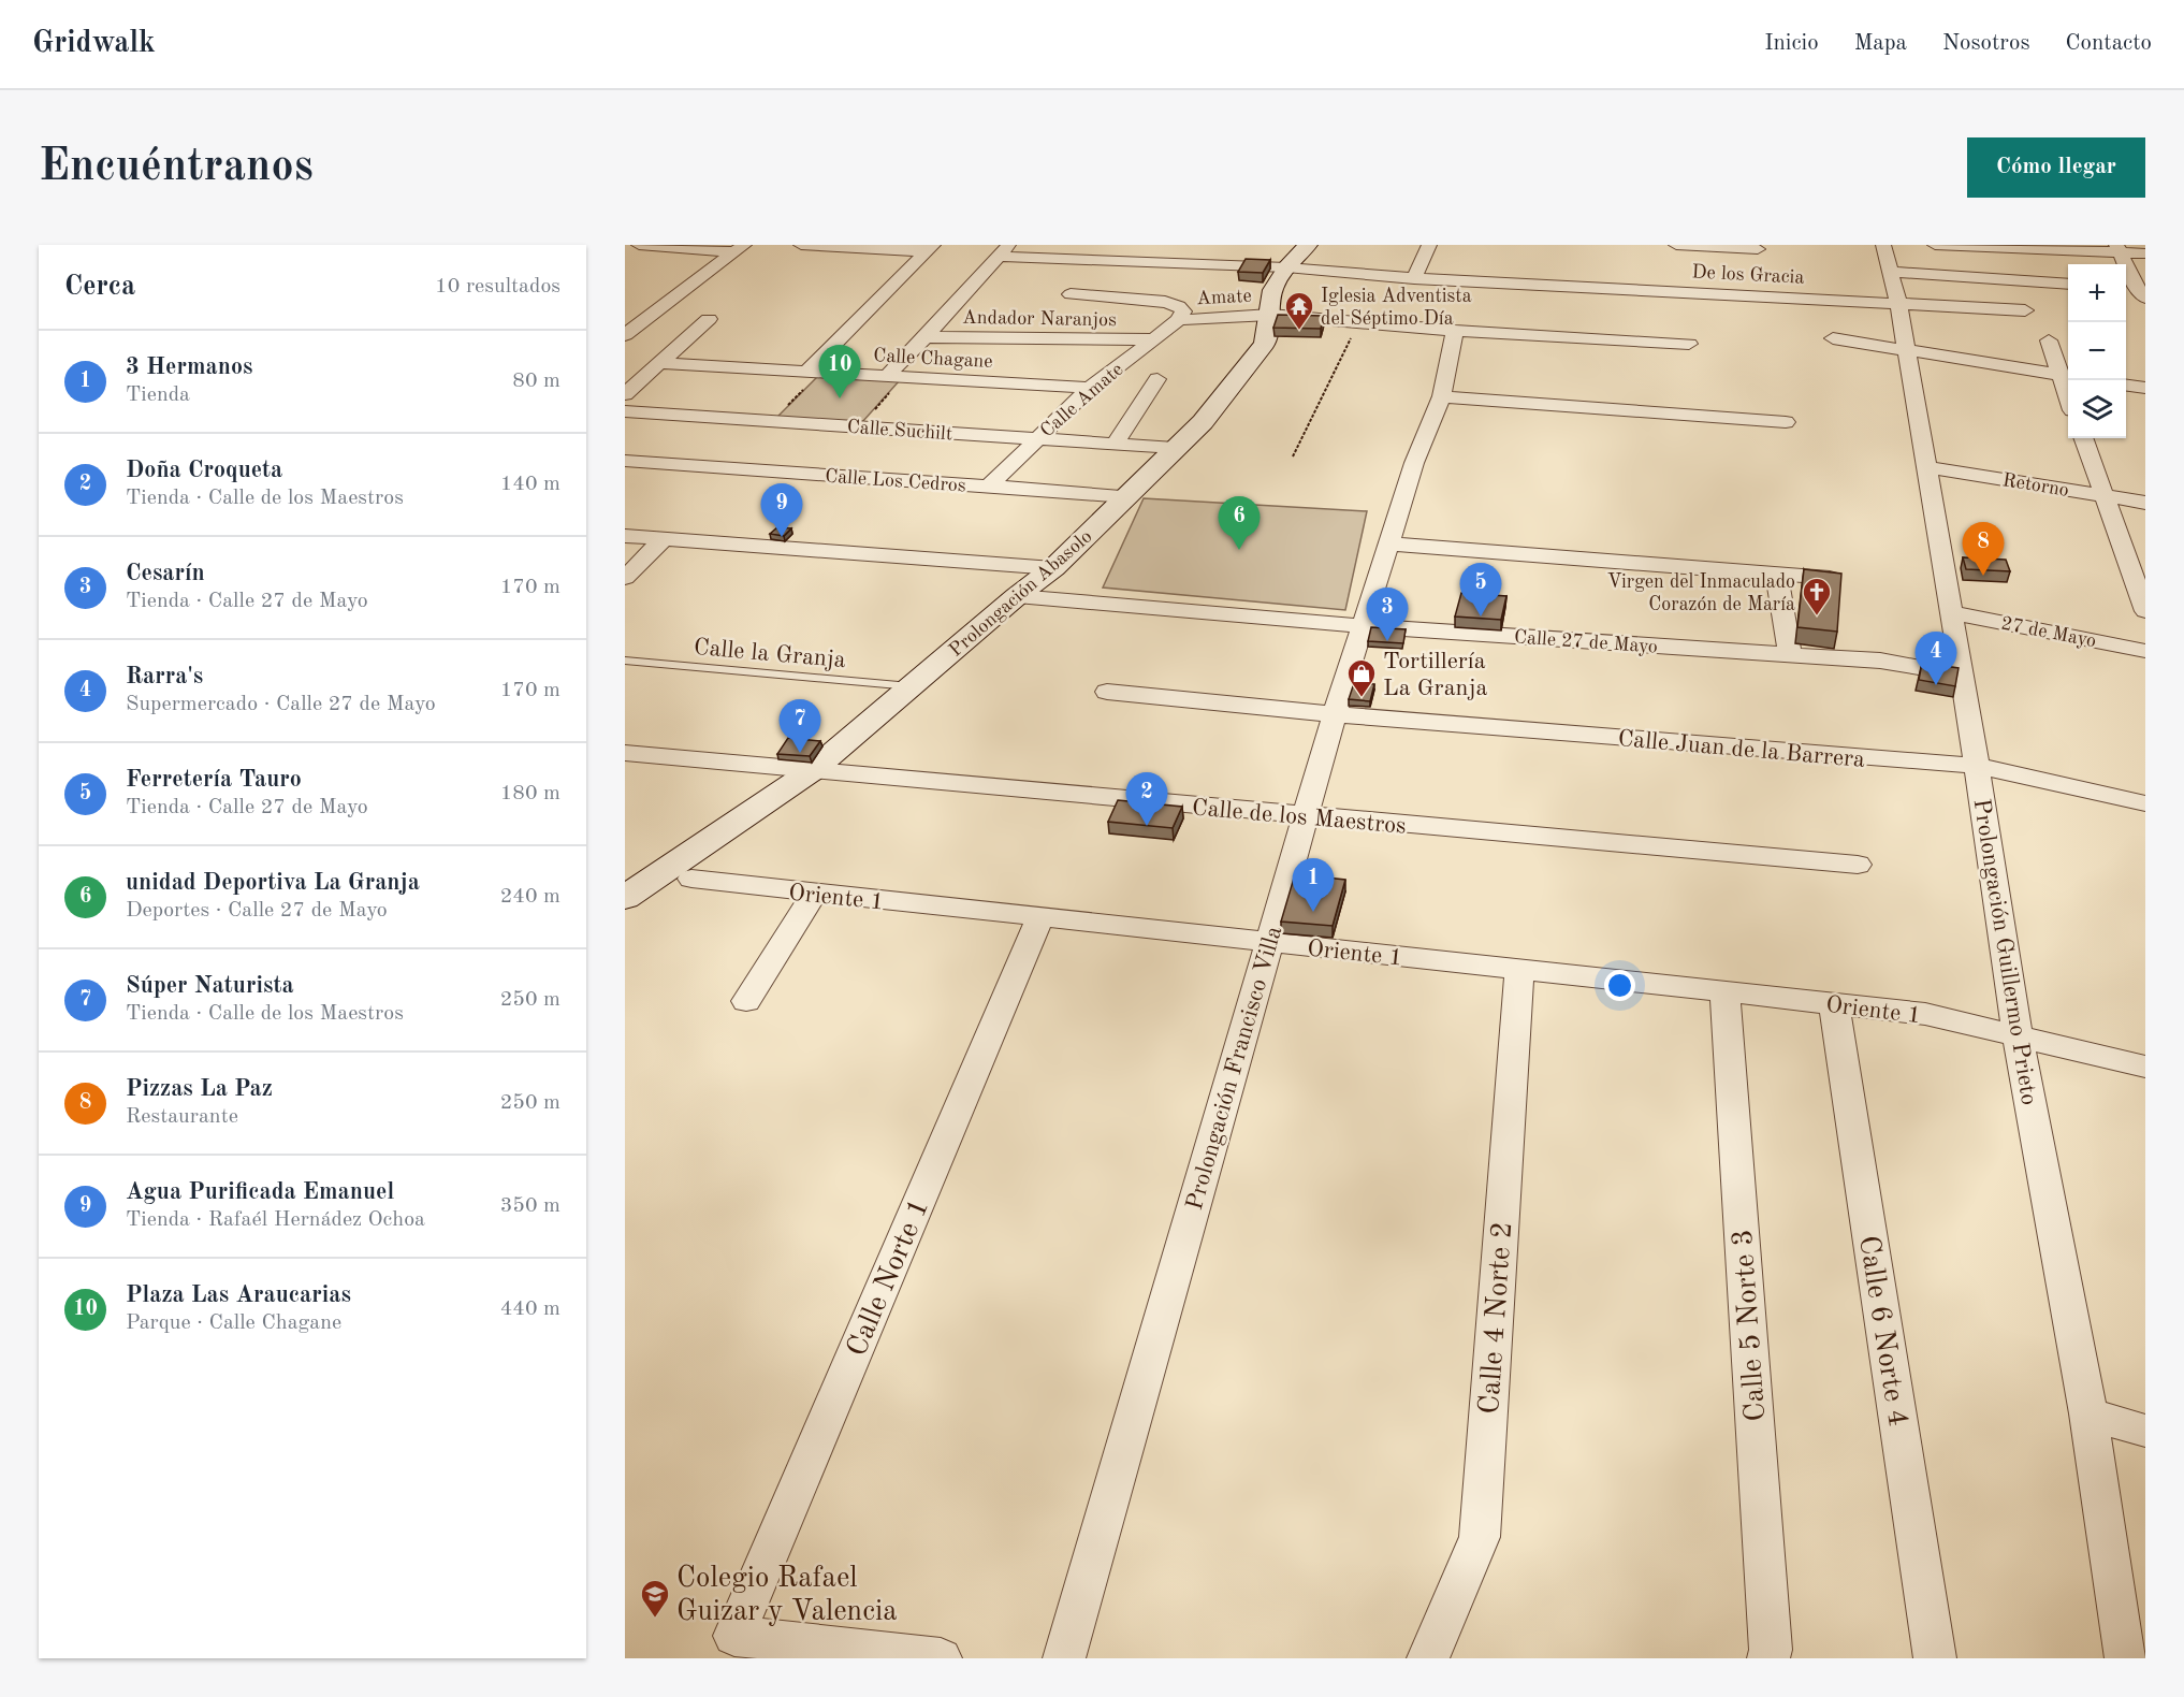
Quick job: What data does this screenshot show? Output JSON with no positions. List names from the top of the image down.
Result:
{
  "streets": {
    "street": [
      "De los Gracia",
      "Amate",
      "Andador Naranjos",
      "Calle Chagane",
      "Calle Amate",
      "Calle Suchilt",
      "Calle Los Cedros",
      "Retorno",
      "Prolongación Abasolo",
      "27 de Mayo",
      "Calle 27 de Mayo",
      "Calle Juan de la Barrera",
      "Calle de los Maestros",
      "Oriente 1",
      "Prolongación Guillermo Prieto",
      "Prolongación Francisco Villa",
      "Calle Norte 1",
      "Calle 4 Norte 2",
      "Calle 5 Norte 3",
      "Calle 6 Norte 4"
    ],
    "lane": ["Calle la Granja"]
  },
  "crossings": [
    ["De los Gracia", "Prolongación Abasolo"],
    ["De los Gracia", "Prolongación Guillermo Prieto"],
    ["Amate", "Calle Amate"],
    ["Amate", "Prolongación Abasolo"],
    ["Amate", "Prolongación Francisco Villa"],
    ["Andador Naranjos", "Calle Amate"],
    ["Calle Chagane", "Calle Amate"],
    ["Calle Amate", "Calle Suchilt"],
    ["Calle Amate", "Calle Los Cedros"],
    ["Calle Suchilt", "Prolongación Abasolo"],
    ["Calle Los Cedros", "Prolongación Abasolo"],
    ["Retorno", "Prolongación Guillermo Prieto"],
    ["Prolongación Abasolo", "Calle 27 de Mayo"],
    ["Prolongación Abasolo", "Calle la Granja"],
    ["Prolongación Abasolo", "Calle de los Maestros"],
    ["27 de Mayo", "Prolongación Guillermo Prieto"],
    ["Calle 27 de Mayo", "Prolongación Guillermo Prieto"],
    ["Calle 27 de Mayo", "Prolongación Francisco Villa"],
    ["Calle Juan de la Barrera", "Prolongación Guillermo Prieto"],
    ["Calle Juan de la Barrera", "Prolongación Francisco Villa"],
    ["Calle de los Maestros", "Prolongación Francisco Villa"],
    ["Oriente 1", "Prolongación Guillermo Prieto"],
    ["Oriente 1", "Prolongación Francisco Villa"],
    ["Oriente 1", "Calle Norte 1"],
    ["Oriente 1", "Calle 4 Norte 2"],
    ["Oriente 1", "Calle 5 Norte 3"],
    ["Oriente 1", "Calle 6 Norte 4"]
  ],
  "places": {
    "temple": ["Iglesia Adventista del Séptimo Día"],
    "church": ["Virgen del Inmaculado Corazón de María"],
    "shop": ["Tortillería La Granja"],
    "school or university": ["Colegio Rafael Guizar y Valencia"]
  },
  "page": {
    "header": "Gridwalk",
    "nav": [
      "Inicio",
      "Mapa",
      "Nosotros",
      "Contacto"
    ],
    "buttons": "Cómo llegar",
    "title": "Encuéntranos",
    "heading": ["Cerca", "10 resultados"],
    "map_buttons": ["+", "−"],
    "list": [
      {
        "mark": "1",
        "name": "3 Hermanos",
        "note": "Tienda",
        "value": "80 m"
      },
      {
        "mark": "2",
        "name": "Doña Croqueta",
        "note": "Tienda · Calle de los Maestros",
        "value": "140 m"
      },
      {
        "mark": "3",
        "name": "Cesarín",
        "note": "Tienda · Calle 27 de Mayo",
        "value": "170 m"
      },
      {
        "mark": "4",
        "name": "Rarra's",
        "note": "Supermercado · Calle 27 de Mayo",
        "value": "170 m"
      },
      {
        "mark": "5",
        "name": "Ferretería Tauro",
        "note": "Tienda · Calle 27 de Mayo",
        "value": "180 m"
      },
      {
        "mark": "6",
        "name": "unidad Deportiva La Granja",
        "note": "Deportes · Calle 27 de Mayo",
        "value": "240 m"
      },
      {
        "mark": "7",
        "name": "Súper Naturista",
        "note": "Tienda · Calle de los Maestros",
        "value": "250 m"
      },
      {
        "mark": "8",
        "name": "Pizzas La Paz",
        "note": "Restaurante",
        "value": "250 m"
      },
      {
        "mark": "9",
        "name": "Agua Purificada Emanuel",
        "note": "Tienda · Rafaél Hernádez Ochoa",
        "value": "350 m"
      },
      {
        "mark": "10",
        "name": "Plaza Las Araucarias",
        "note": "Parque · Calle Chagane",
        "value": "440 m"
      }
    ],
    "pins": [
      "10",
      "9",
      "6",
      "8",
      "5",
      "3",
      "4",
      "7",
      "2",
      "1"
    ]
  }
}
